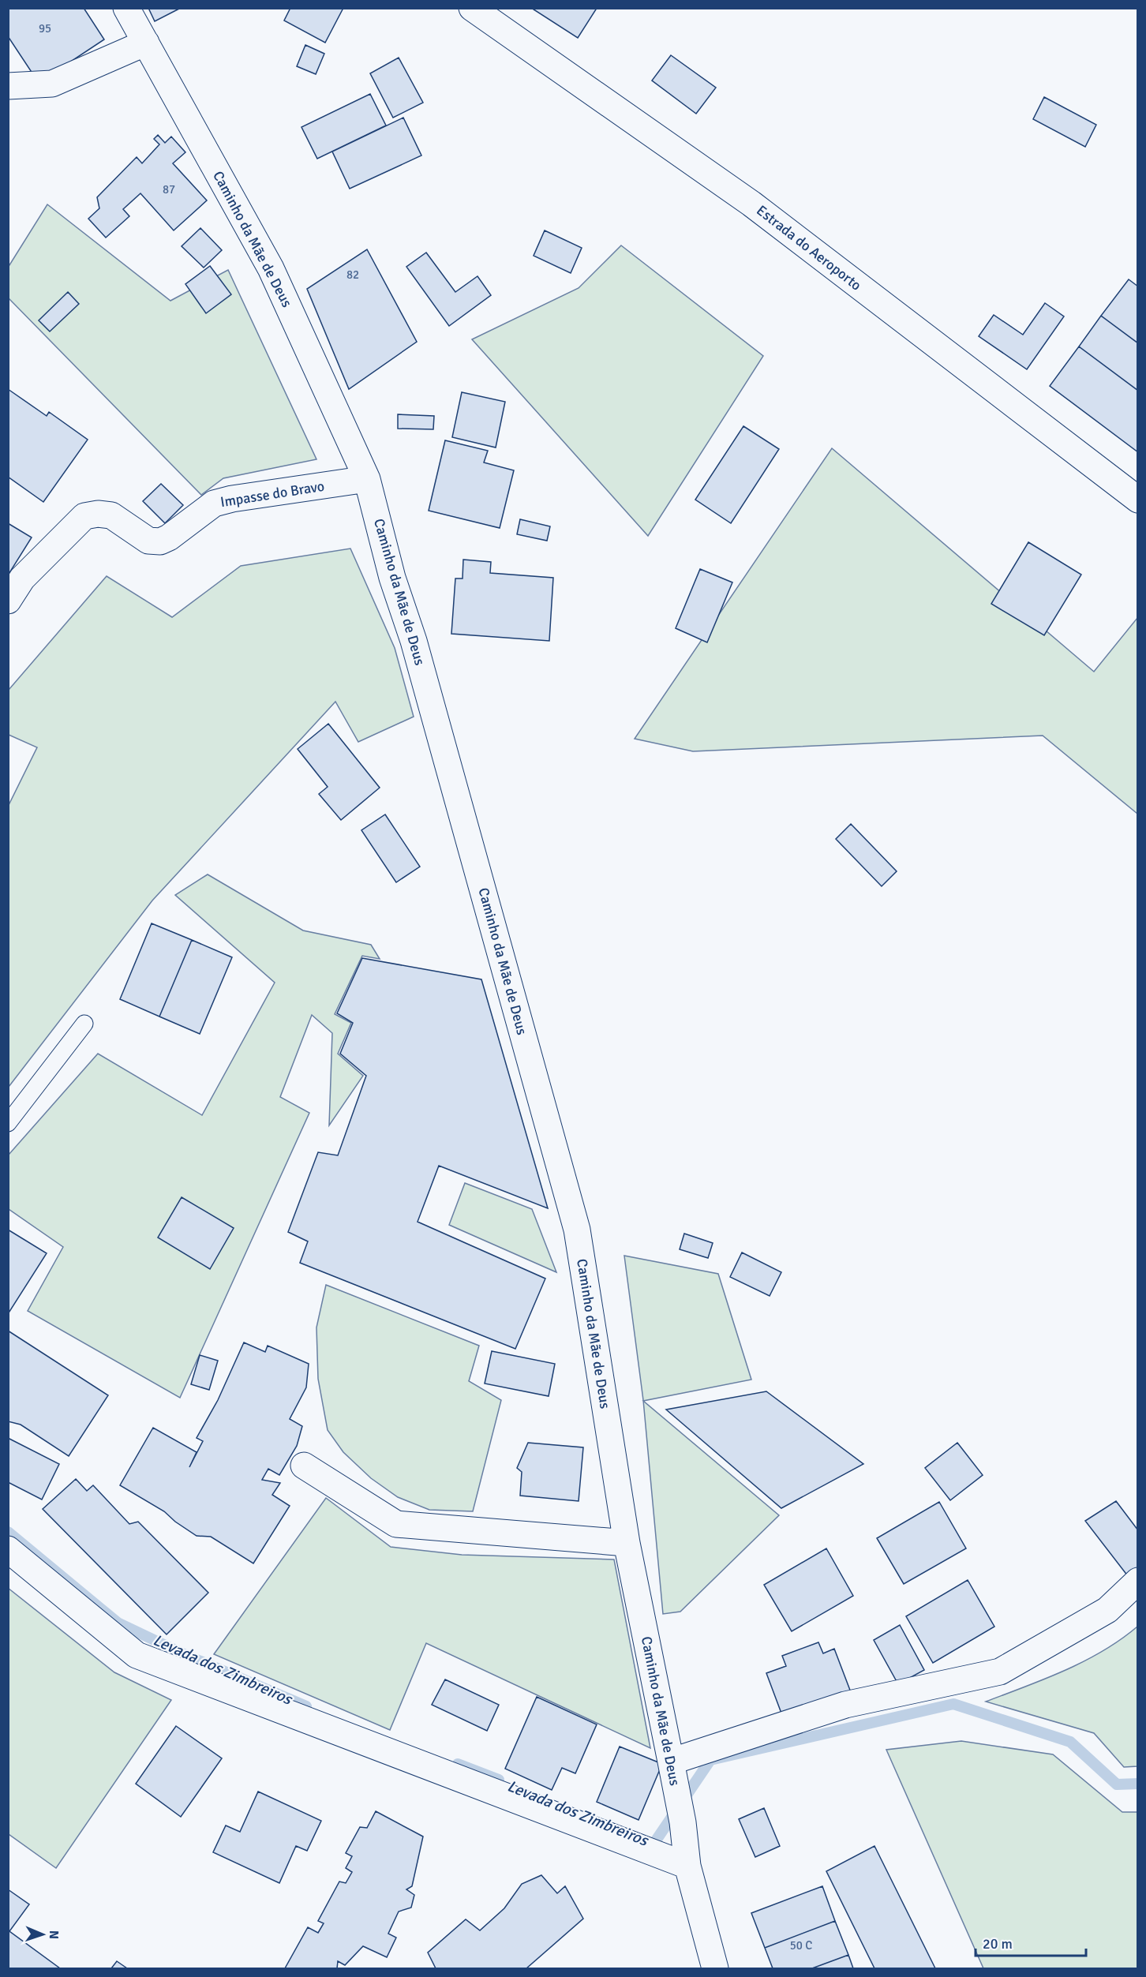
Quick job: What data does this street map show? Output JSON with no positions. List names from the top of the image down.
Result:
{
  "streets": {
    "street": ["Caminho da Mãe de Deus", "Estrada do Aeroporto", "Impasse do Bravo"]
  },
  "crossings": [
    ["Caminho da Mãe de Deus", "Impasse do Bravo"]
  ],
  "water": ["Levada dos Zimbreiros"],
  "house_numbers": [
    "95",
    "87",
    "82",
    "50 C"
  ],
  "scale_bar": "20 m",
  "north": "right"
}
